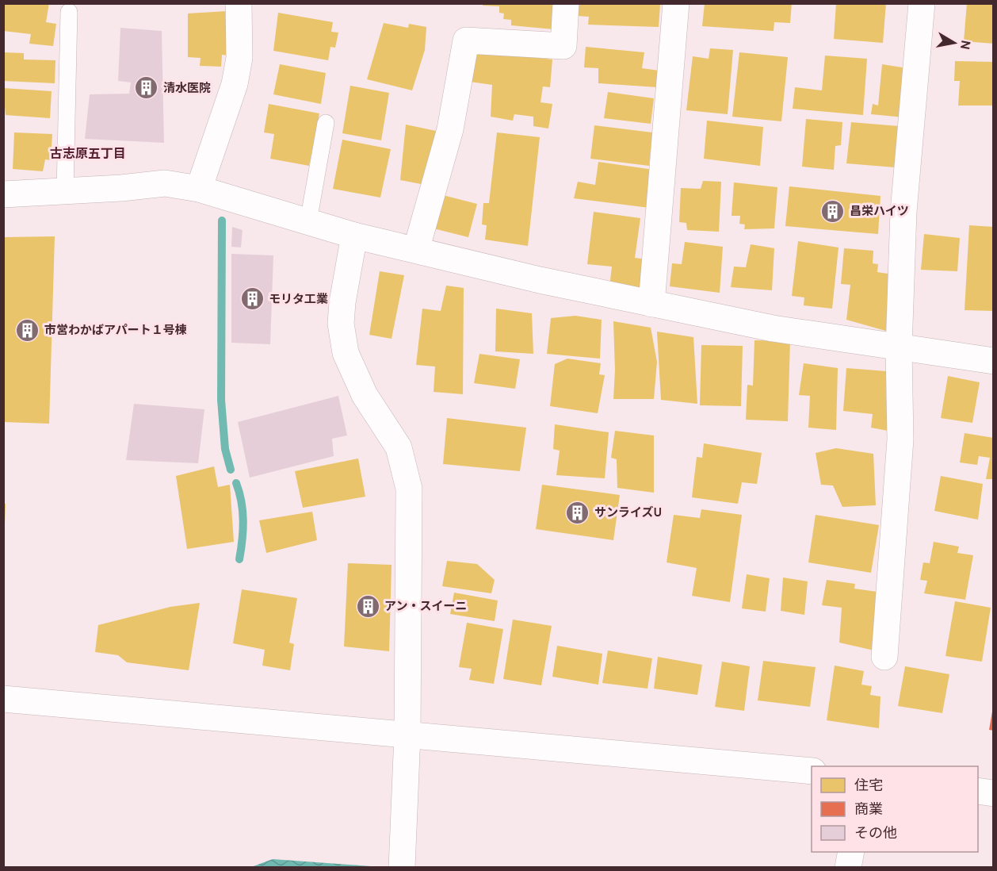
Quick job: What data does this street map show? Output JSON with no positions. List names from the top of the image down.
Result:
{
  "districts": ["古志原五丁目"],
  "places": {
    "building": [
      "清水医院",
      "昌栄ハイツ",
      "モリタ工業",
      "市営わかばアパート１号棟",
      "サンライズU",
      "アン・スイーニ"
    ]
  },
  "legend": ["住宅", "商業", "その他"],
  "north": "right"
}
